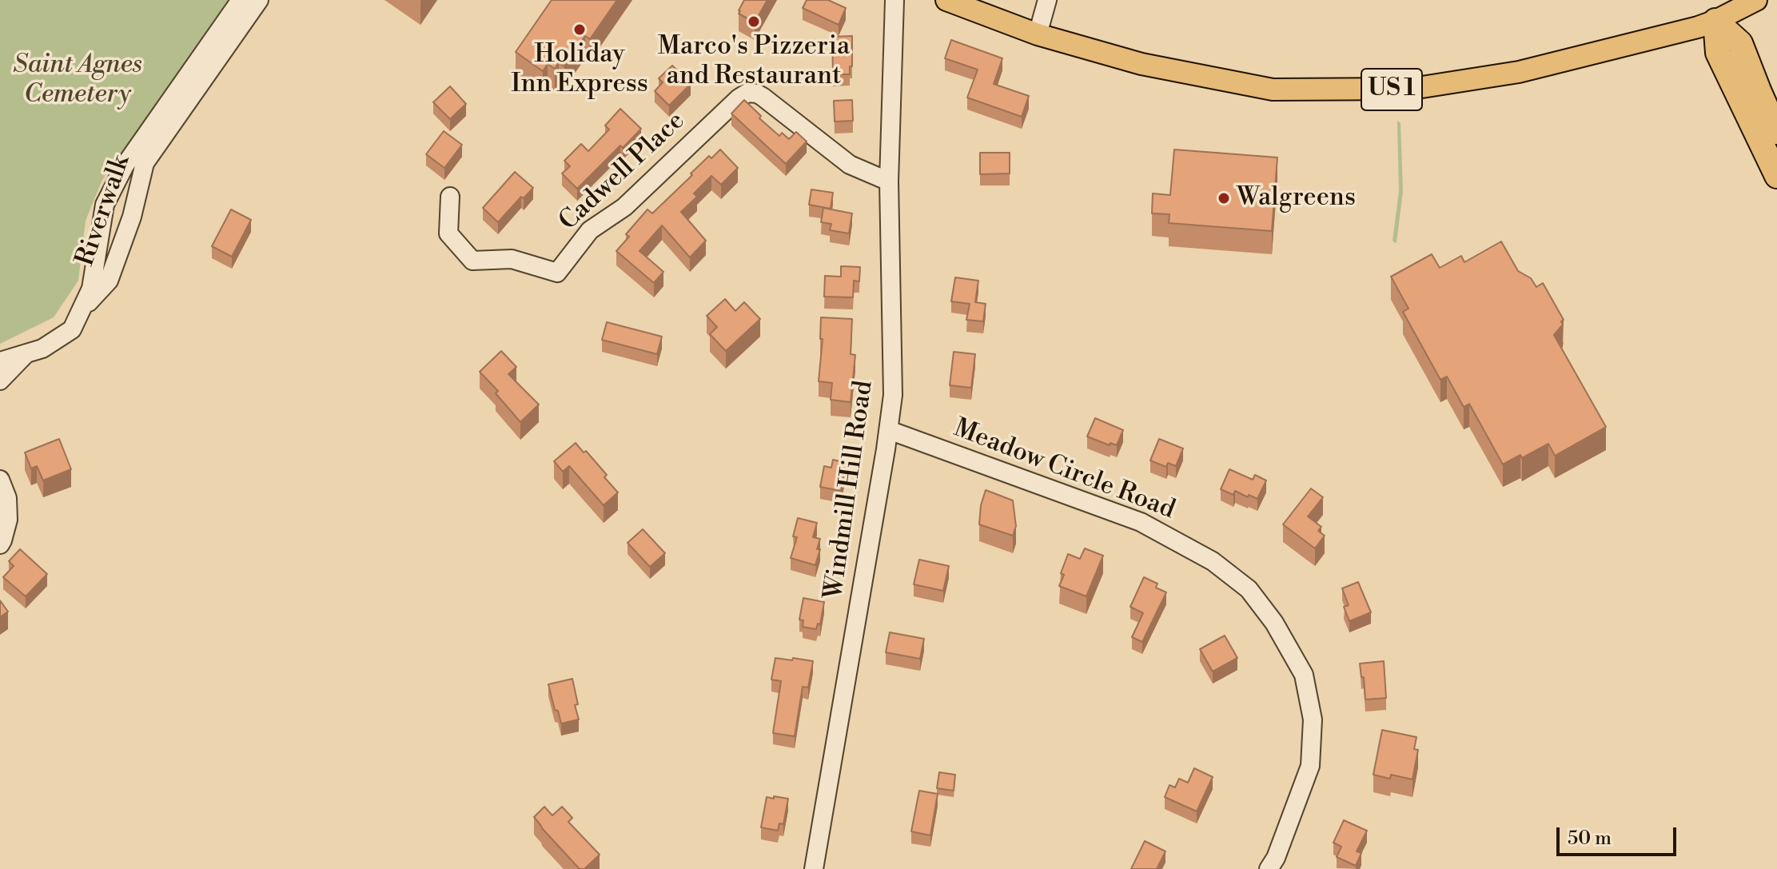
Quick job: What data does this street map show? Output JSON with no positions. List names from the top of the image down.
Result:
{
  "streets": {
    "main road": ["US 1"],
    "street": [
      "Cadwell Place",
      "Riverwalk",
      "Meadow Circle Road",
      "Windmill Hill Road"
    ]
  },
  "crossings": [
    ["Cadwell Place", "Windmill Hill Road"],
    ["Meadow Circle Road", "Windmill Hill Road"]
  ],
  "parks": ["Saint Agnes Cemetery"],
  "places": ["Marco's Pizzeria and Restaurant", "Holiday Inn Express", "Walgreens"],
  "scale_bar": "50 m"
}
